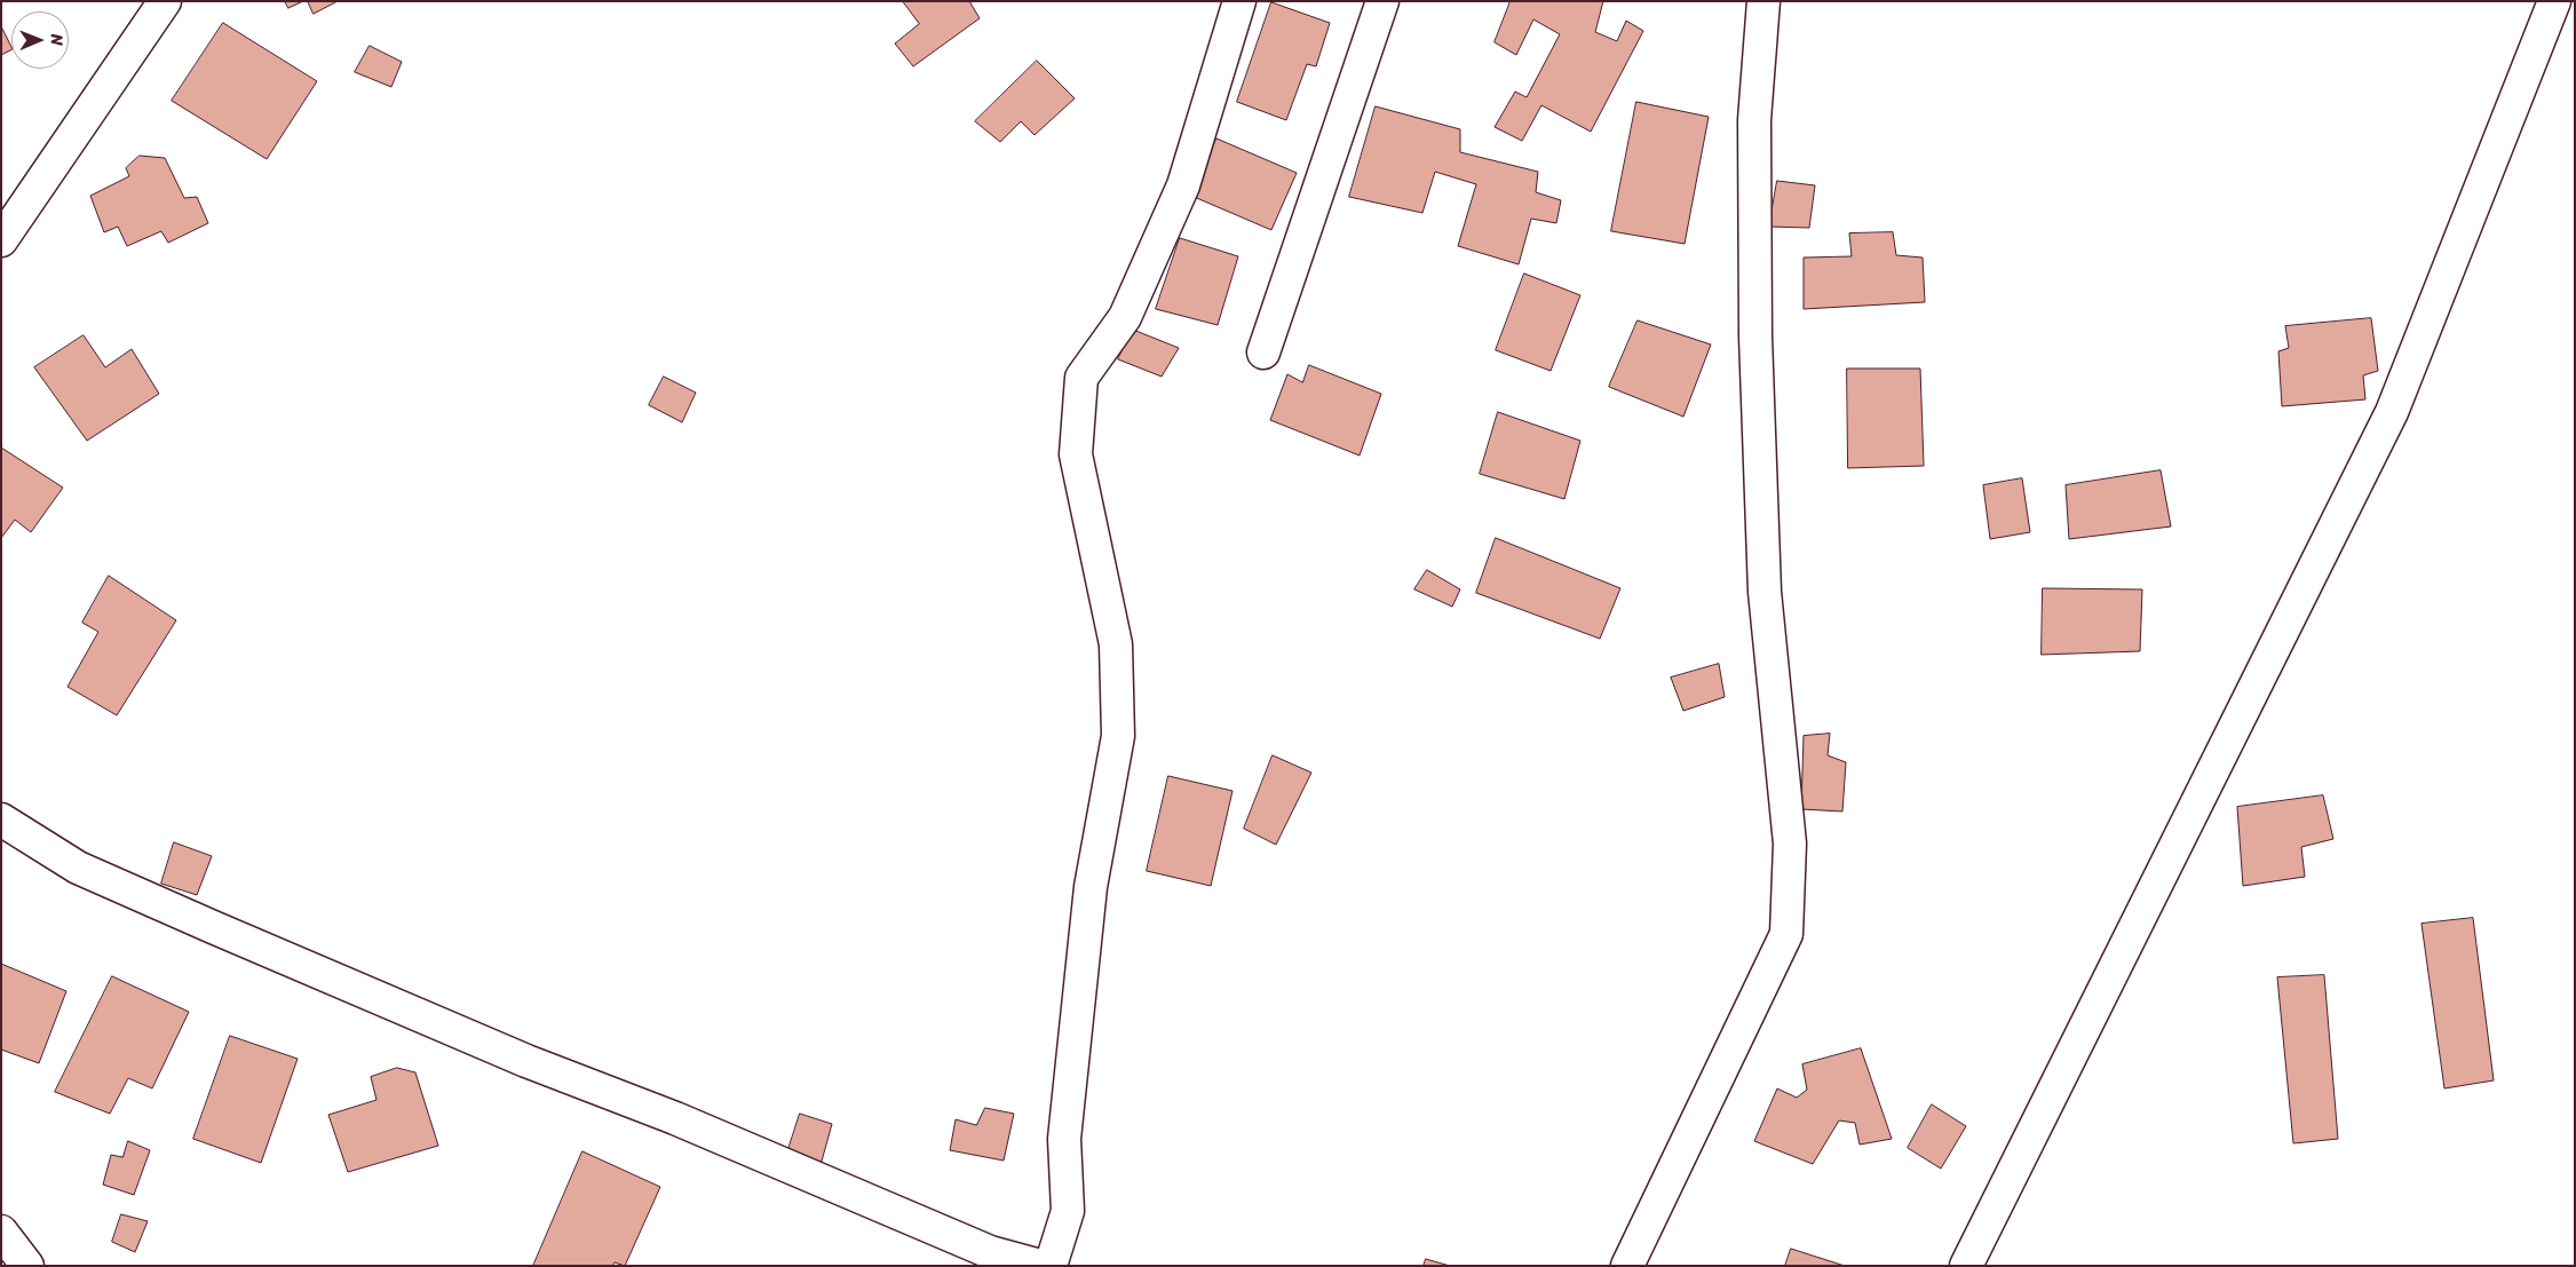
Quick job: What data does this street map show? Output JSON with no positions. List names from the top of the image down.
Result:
{
  "north": "right"
}
